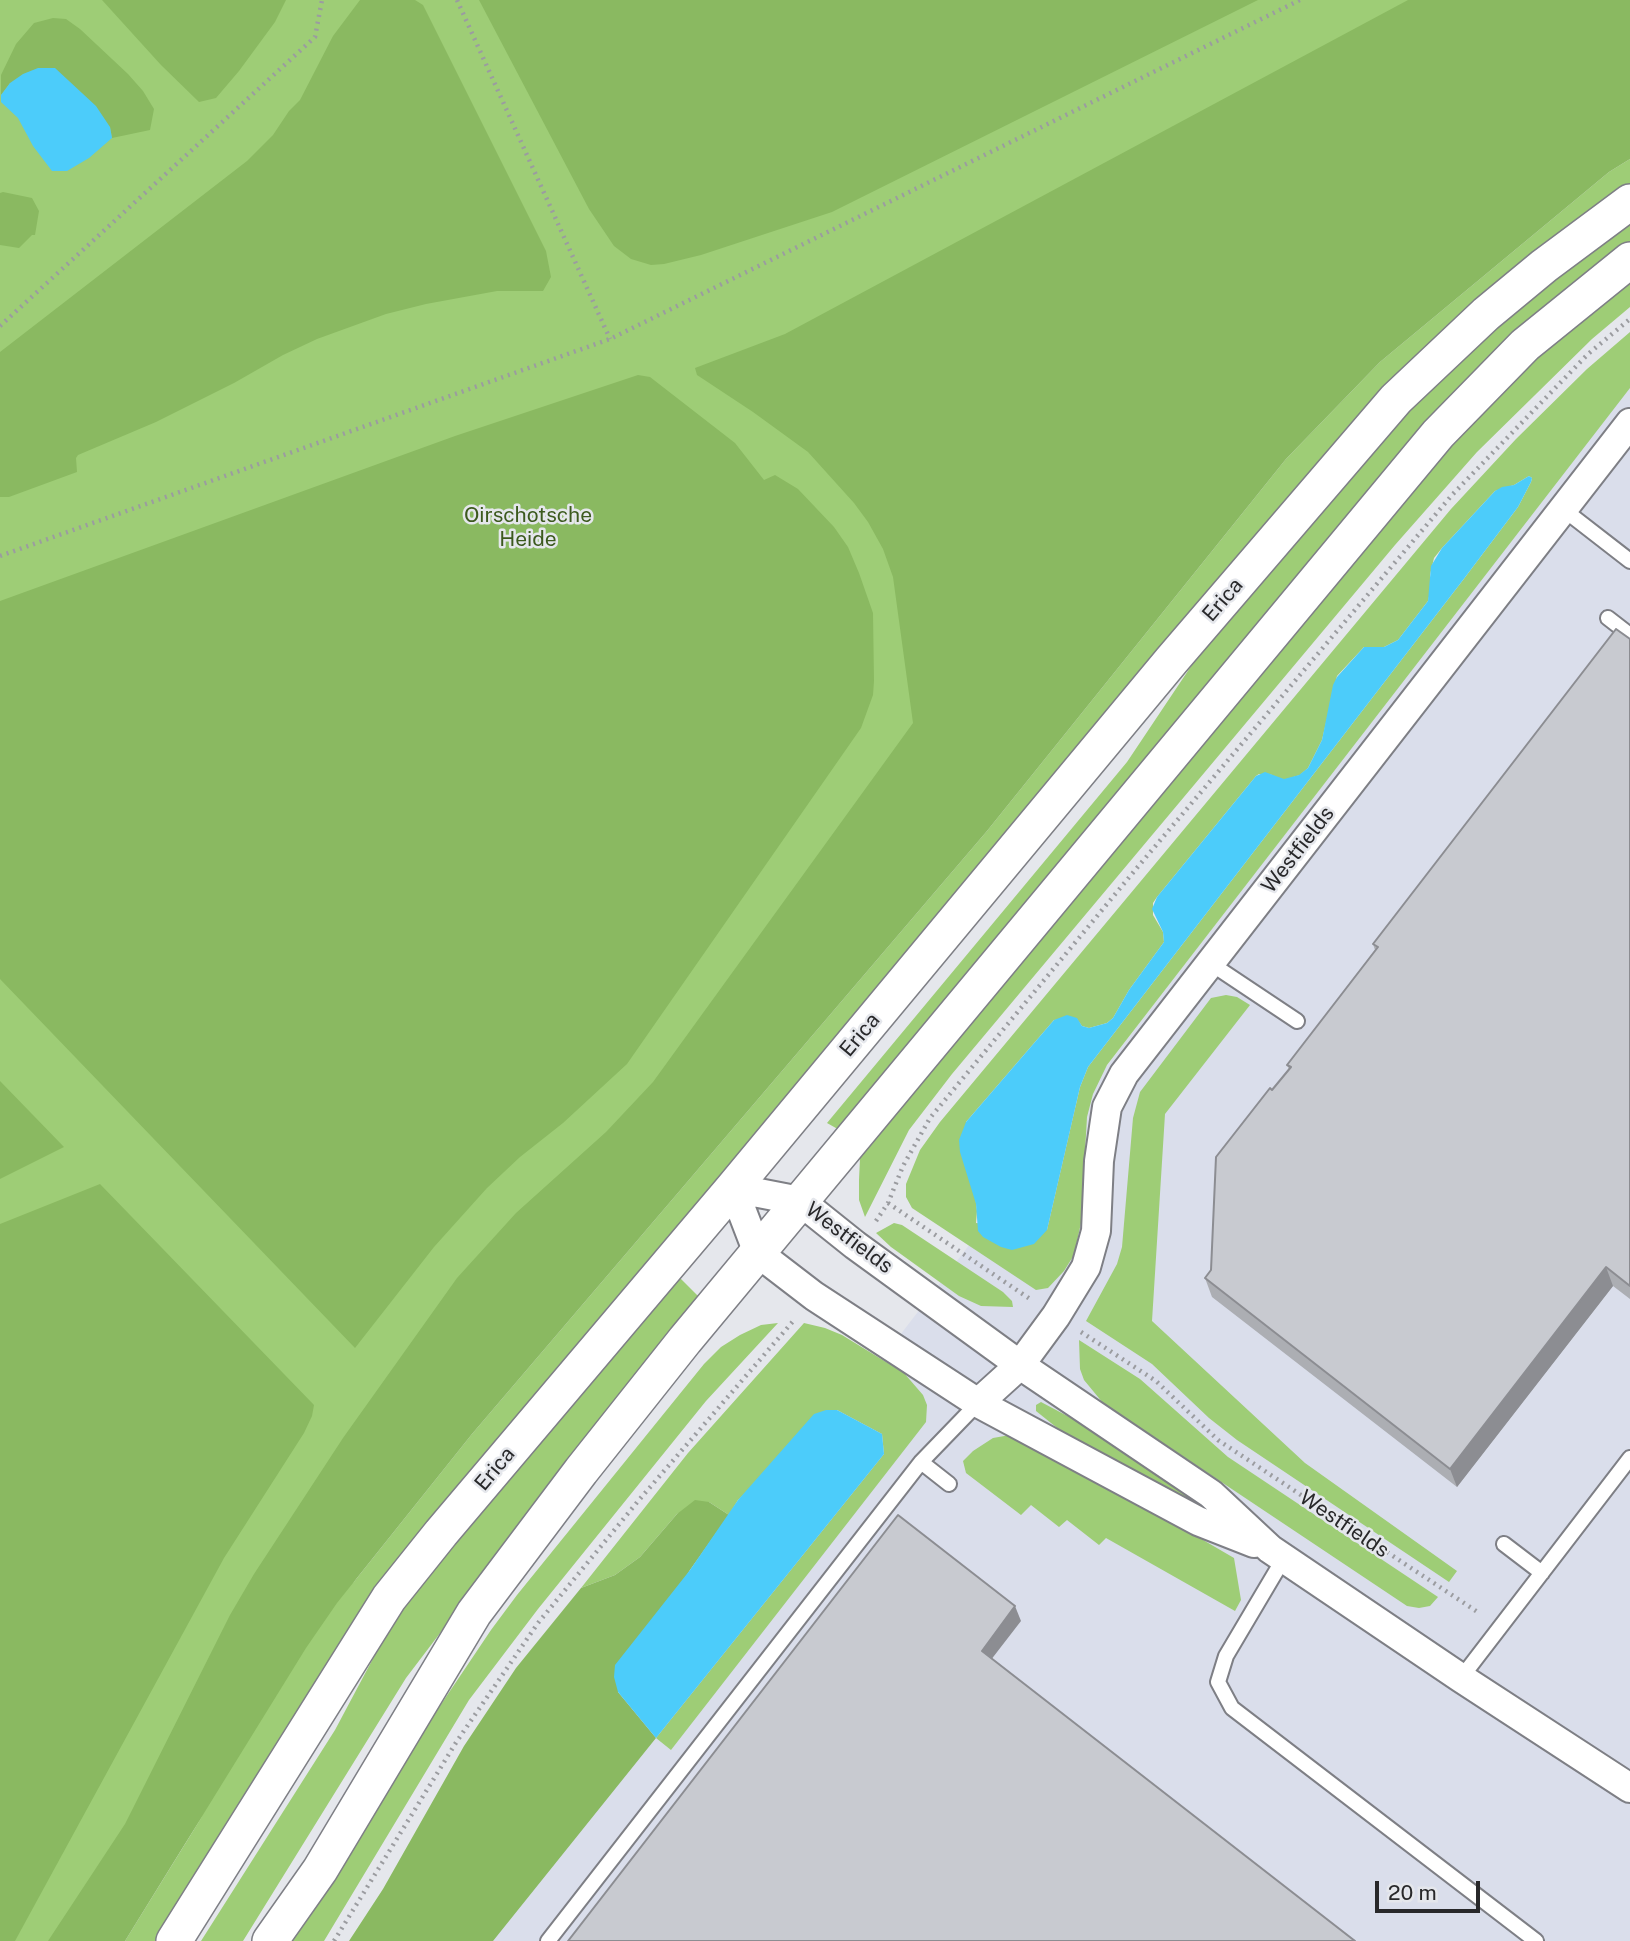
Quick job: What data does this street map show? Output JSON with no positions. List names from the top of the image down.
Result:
{
  "streets": {
    "street": ["Erica", "Westfields"]
  },
  "crossings": [
    ["Erica", "Westfields"]
  ],
  "parks": ["Oirschotsche Heide"],
  "scale_bar": "20 m"
}
